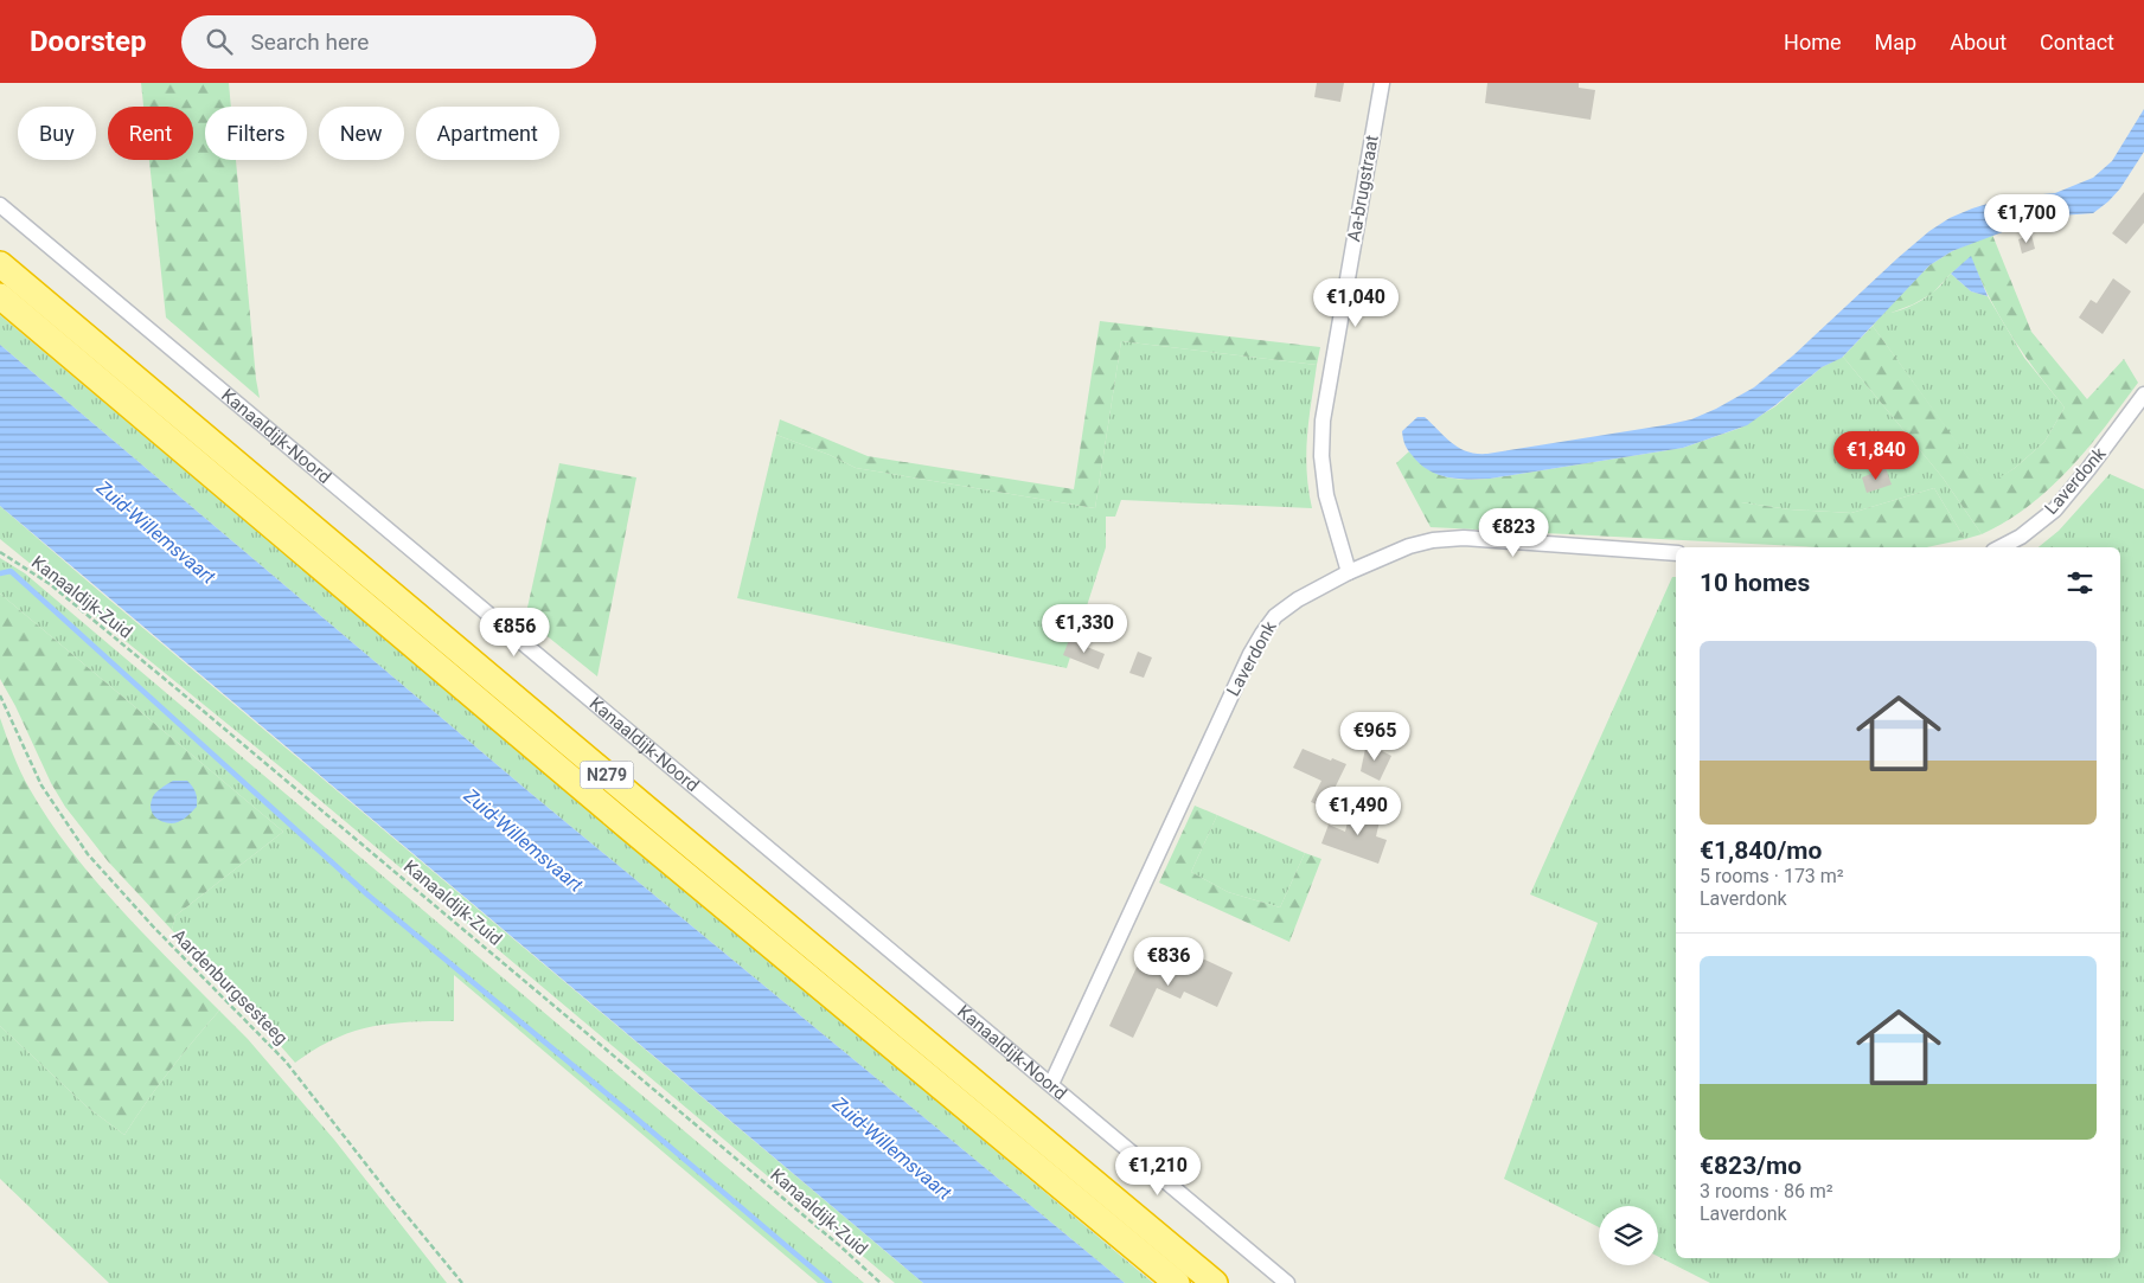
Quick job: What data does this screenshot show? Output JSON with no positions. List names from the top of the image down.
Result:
{
  "streets": {
    "highway": ["N279"],
    "street": ["Aa-brugstraat", "Kanaaldijk-Noord", "Laverdonk"],
    "path": ["Kanaaldijk-Zuid", "Aardenburgsesteeg"]
  },
  "crossings": [
    ["Aa-brugstraat", "Laverdonk"],
    ["Kanaaldijk-Noord", "Laverdonk"]
  ],
  "water": ["Zuid-Willemsvaart"],
  "page": {
    "header": "Doorstep",
    "search": "Search here",
    "nav": [
      "Home",
      "Map",
      "About",
      "Contact"
    ],
    "chip": [
      "Buy",
      "Rent",
      "Filters",
      "New",
      "Apartment"
    ],
    "price": [
      "€1,700",
      "€1,040",
      "€1,840",
      "€823",
      "€1,330",
      "€856",
      "€965",
      "€1,490",
      "€836",
      "€1,210"
    ],
    "heading": "10 homes",
    "list": [
      {
        "name": "€1,840/mo",
        "note": "5 rooms · 173 m² · Laverdonk"
      },
      {
        "name": "€823/mo",
        "note": "3 rooms · 86 m² · Laverdonk"
      }
    ]
  }
}
